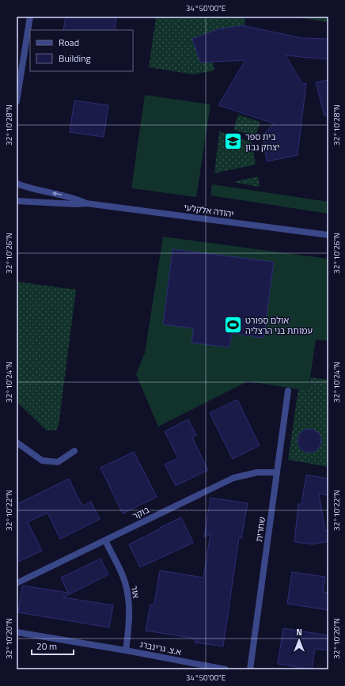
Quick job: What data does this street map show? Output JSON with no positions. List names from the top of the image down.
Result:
{
  "streets": {
    "street": [
      "יהודה אלקלעי",
      "בוקר",
      "שחרית",
      "אור",
      "א.צ. גרינברג"
    ]
  },
  "crossings": [
    ["בוקר", "שחרית"],
    ["בוקר", "אור"],
    ["אור", "א.צ. גרינברג"]
  ],
  "places": {
    "school or university": ["בית ספר יצחק נבון"],
    "sports": ["אולם ספורט עמותת בני הרצליה"]
  },
  "legend": ["Road", "Building"],
  "scale_bar": "20 m",
  "north": "top",
  "coordinates": [
    "34°50'00\"E",
    "32°10'28\"N",
    "32°10'26\"N",
    "32°10'24\"N",
    "32°10'22\"N",
    "32°10'20\"N"
  ]
}
